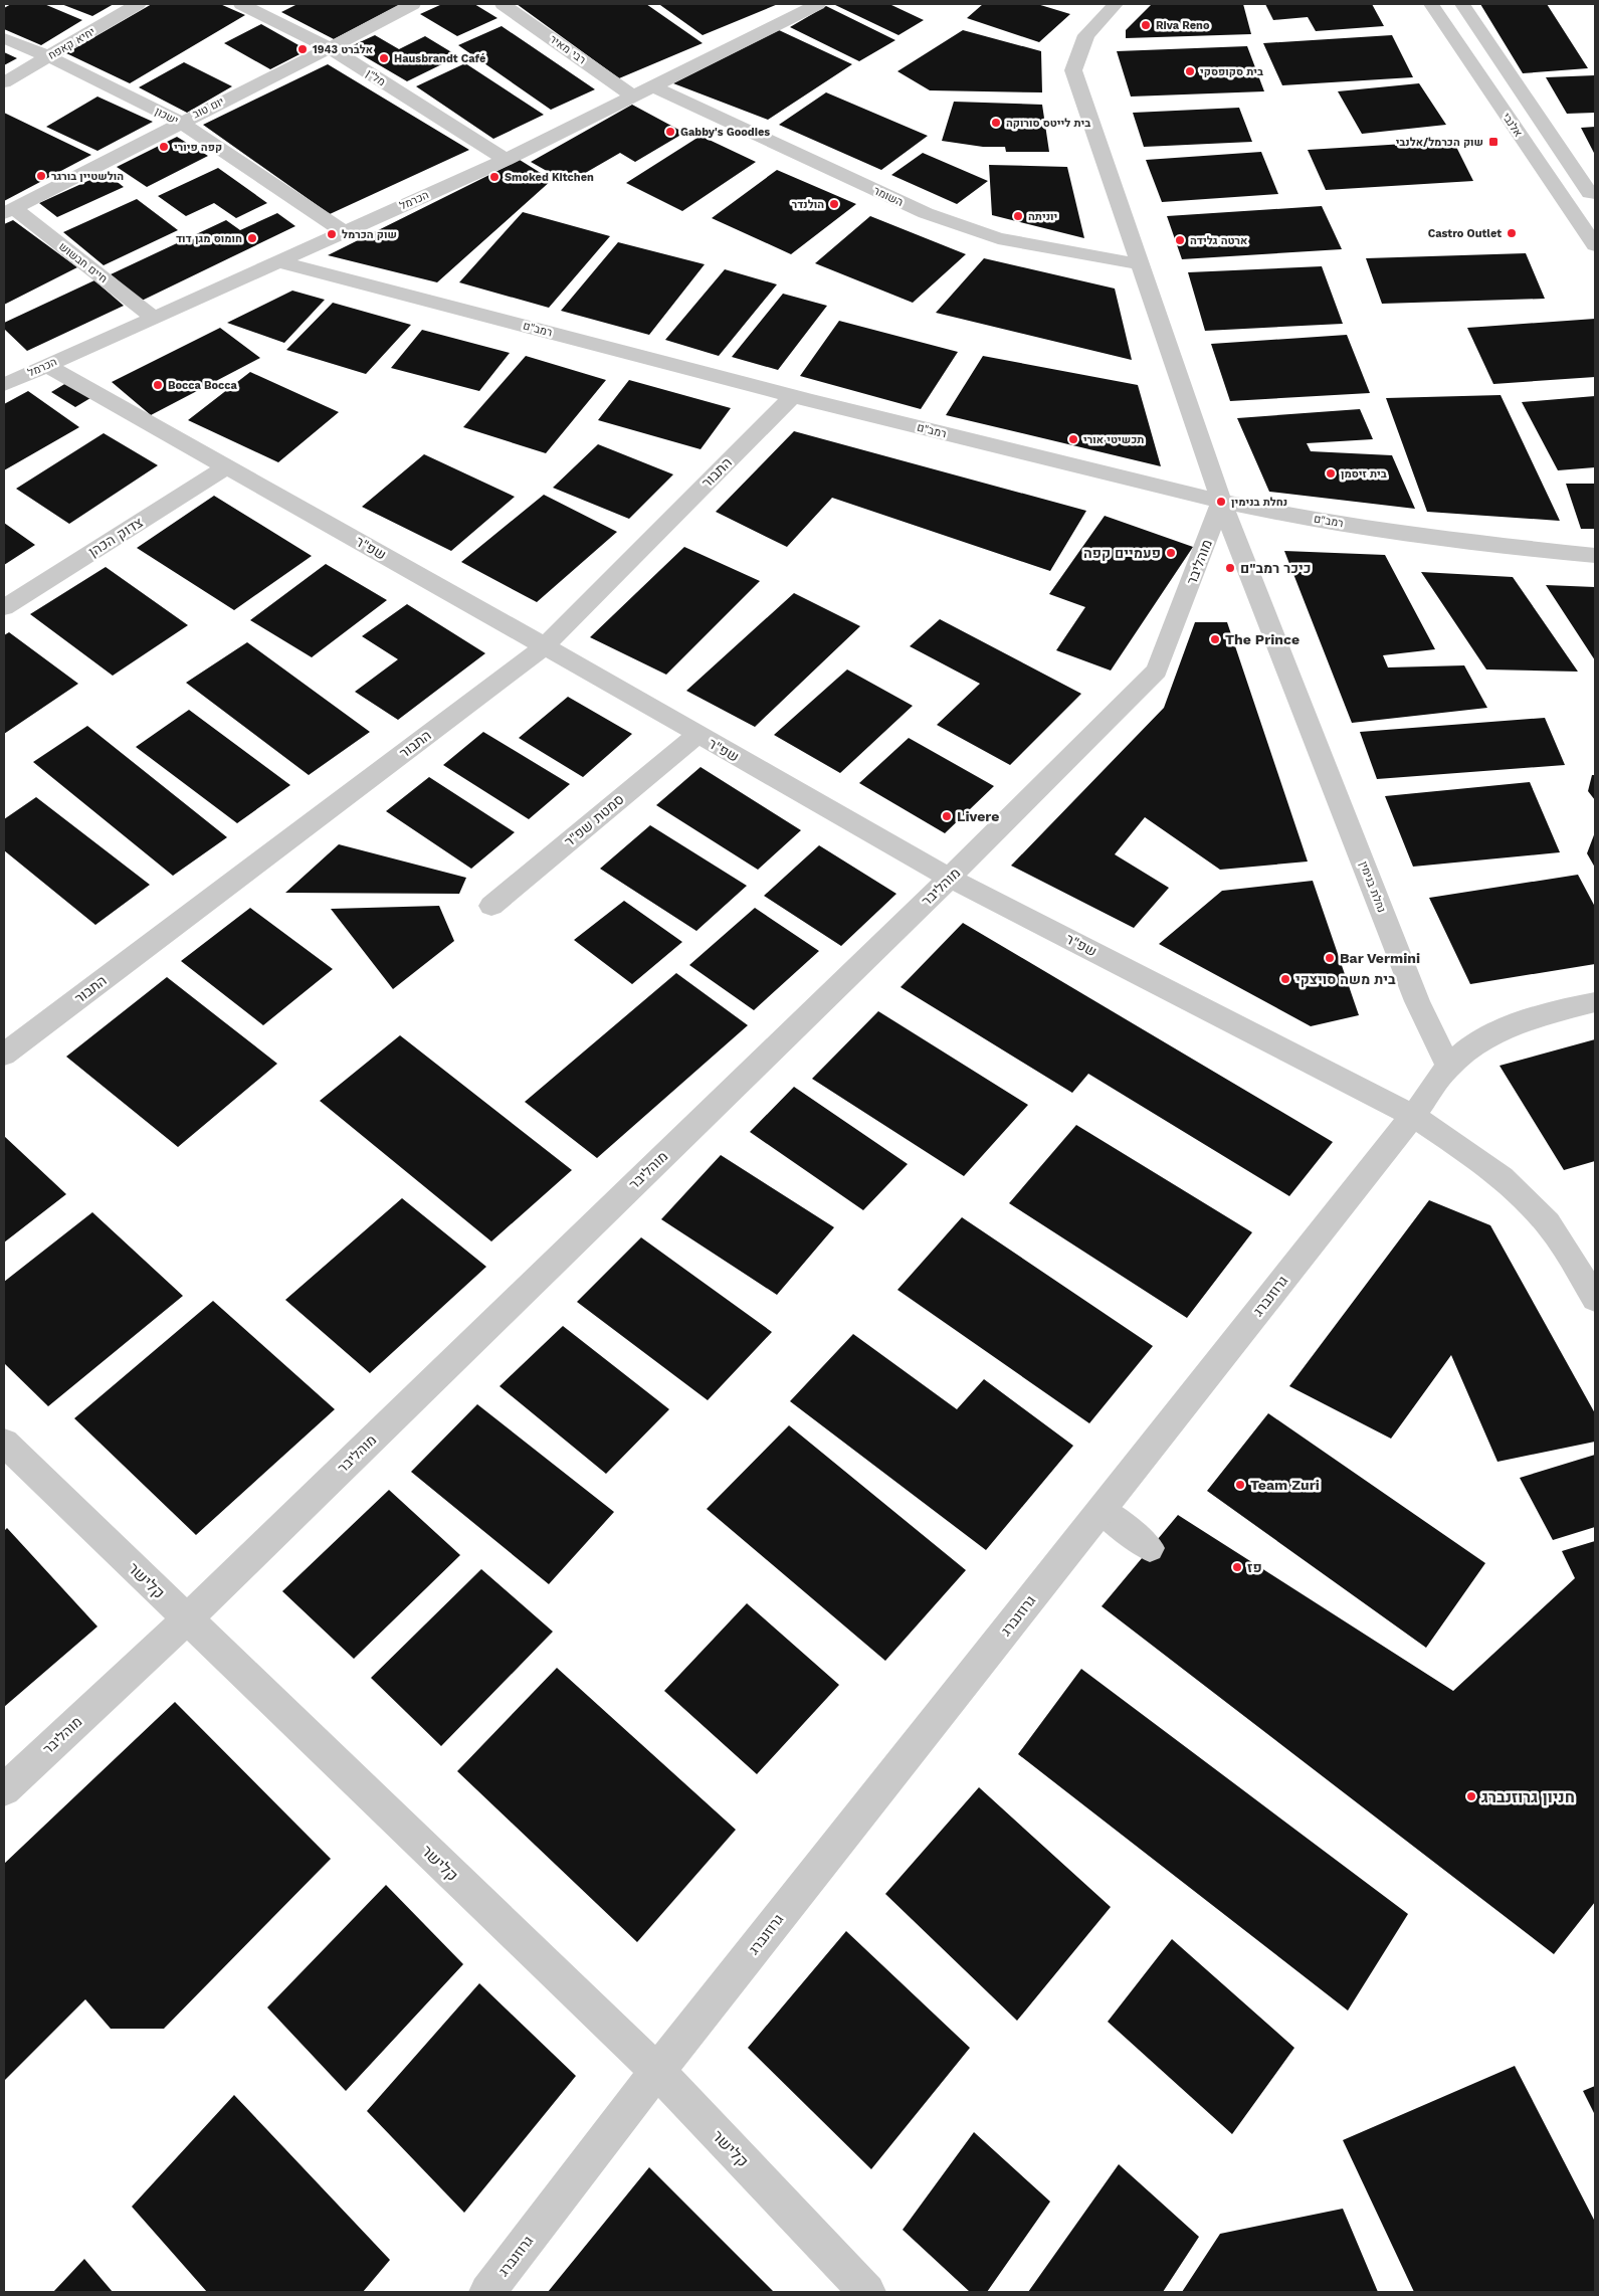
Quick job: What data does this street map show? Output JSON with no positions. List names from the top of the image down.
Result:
{
  "streets": {
    "street": [
      "יחיא קאפח",
      "רבי מאיר",
      "מל\"ן",
      "יום טוב",
      "ישכון",
      "אלנבי",
      "השומר",
      "הכרמל",
      "חיים חבשוש",
      "רמב\"ם",
      "התבור",
      "צדוק הכהן",
      "שפ\"ר",
      "מוהליבר",
      "סמטת שפ\"ר",
      "נחלת בנימין",
      "גרוזנברג",
      "קלישר"
    ]
  },
  "crossings": [
    ["יחיא קאפח", "ישכון"],
    ["רבי מאיר", "הכרמל"],
    ["מל\"ן", "יום טוב"],
    ["מל\"ן", "הכרמל"],
    ["יום טוב", "ישכון"],
    ["יום טוב", "חיים חבשוש"],
    ["ישכון", "הכרמל"],
    ["השומר", "הכרמל"],
    ["השומר", "נחלת בנימין"],
    ["הכרמל", "חיים חבשוש"],
    ["הכרמל", "רמב\"ם"],
    ["הכרמל", "שפ\"ר"],
    ["רמב\"ם", "התבור"],
    ["רמב\"ם", "מוהליבר"],
    ["רמב\"ם", "נחלת בנימין"],
    ["התבור", "שפ\"ר"],
    ["צדוק הכהן", "שפ\"ר"],
    ["שפ\"ר", "מוהליבר"],
    ["שפ\"ר", "סמטת שפ\"ר"],
    ["שפ\"ר", "גרוזנברג"],
    ["מוהליבר", "נחלת בנימין"],
    ["מוהליבר", "קלישר"],
    ["נחלת בנימין", "גרוזנברג"],
    ["גרוזנברג", "קלישר"]
  ],
  "places": {
    "other": [
      "Riva Reno",
      "אלברט 1943",
      "Hausbrandt Café",
      "בית סקופסקי",
      "בית לייטס סורוקה",
      "Gabby's Goodies",
      "קפה פיורי",
      "הולשטיין בורגר",
      "Smoked Kitchen",
      "הולנדר",
      "יוניתה",
      "Castro Outlet",
      "שוק הכרמל",
      "חומוס מגן דוד",
      "ארטה גלידה",
      "Bocca Bocca",
      "תכשיטי אורי",
      "בית זיסמן",
      "נחלת בנימין",
      "פעמיים קפה",
      "כיכר רמב\"ם",
      "The Prince",
      "Livere",
      "Bar Vermini",
      "בית משה סויצקי",
      "Team Zuri",
      "פז",
      "חניון גרוזנברג"
    ],
    "transit": ["שוק הכרמל/אלנבי"]
  }
}
